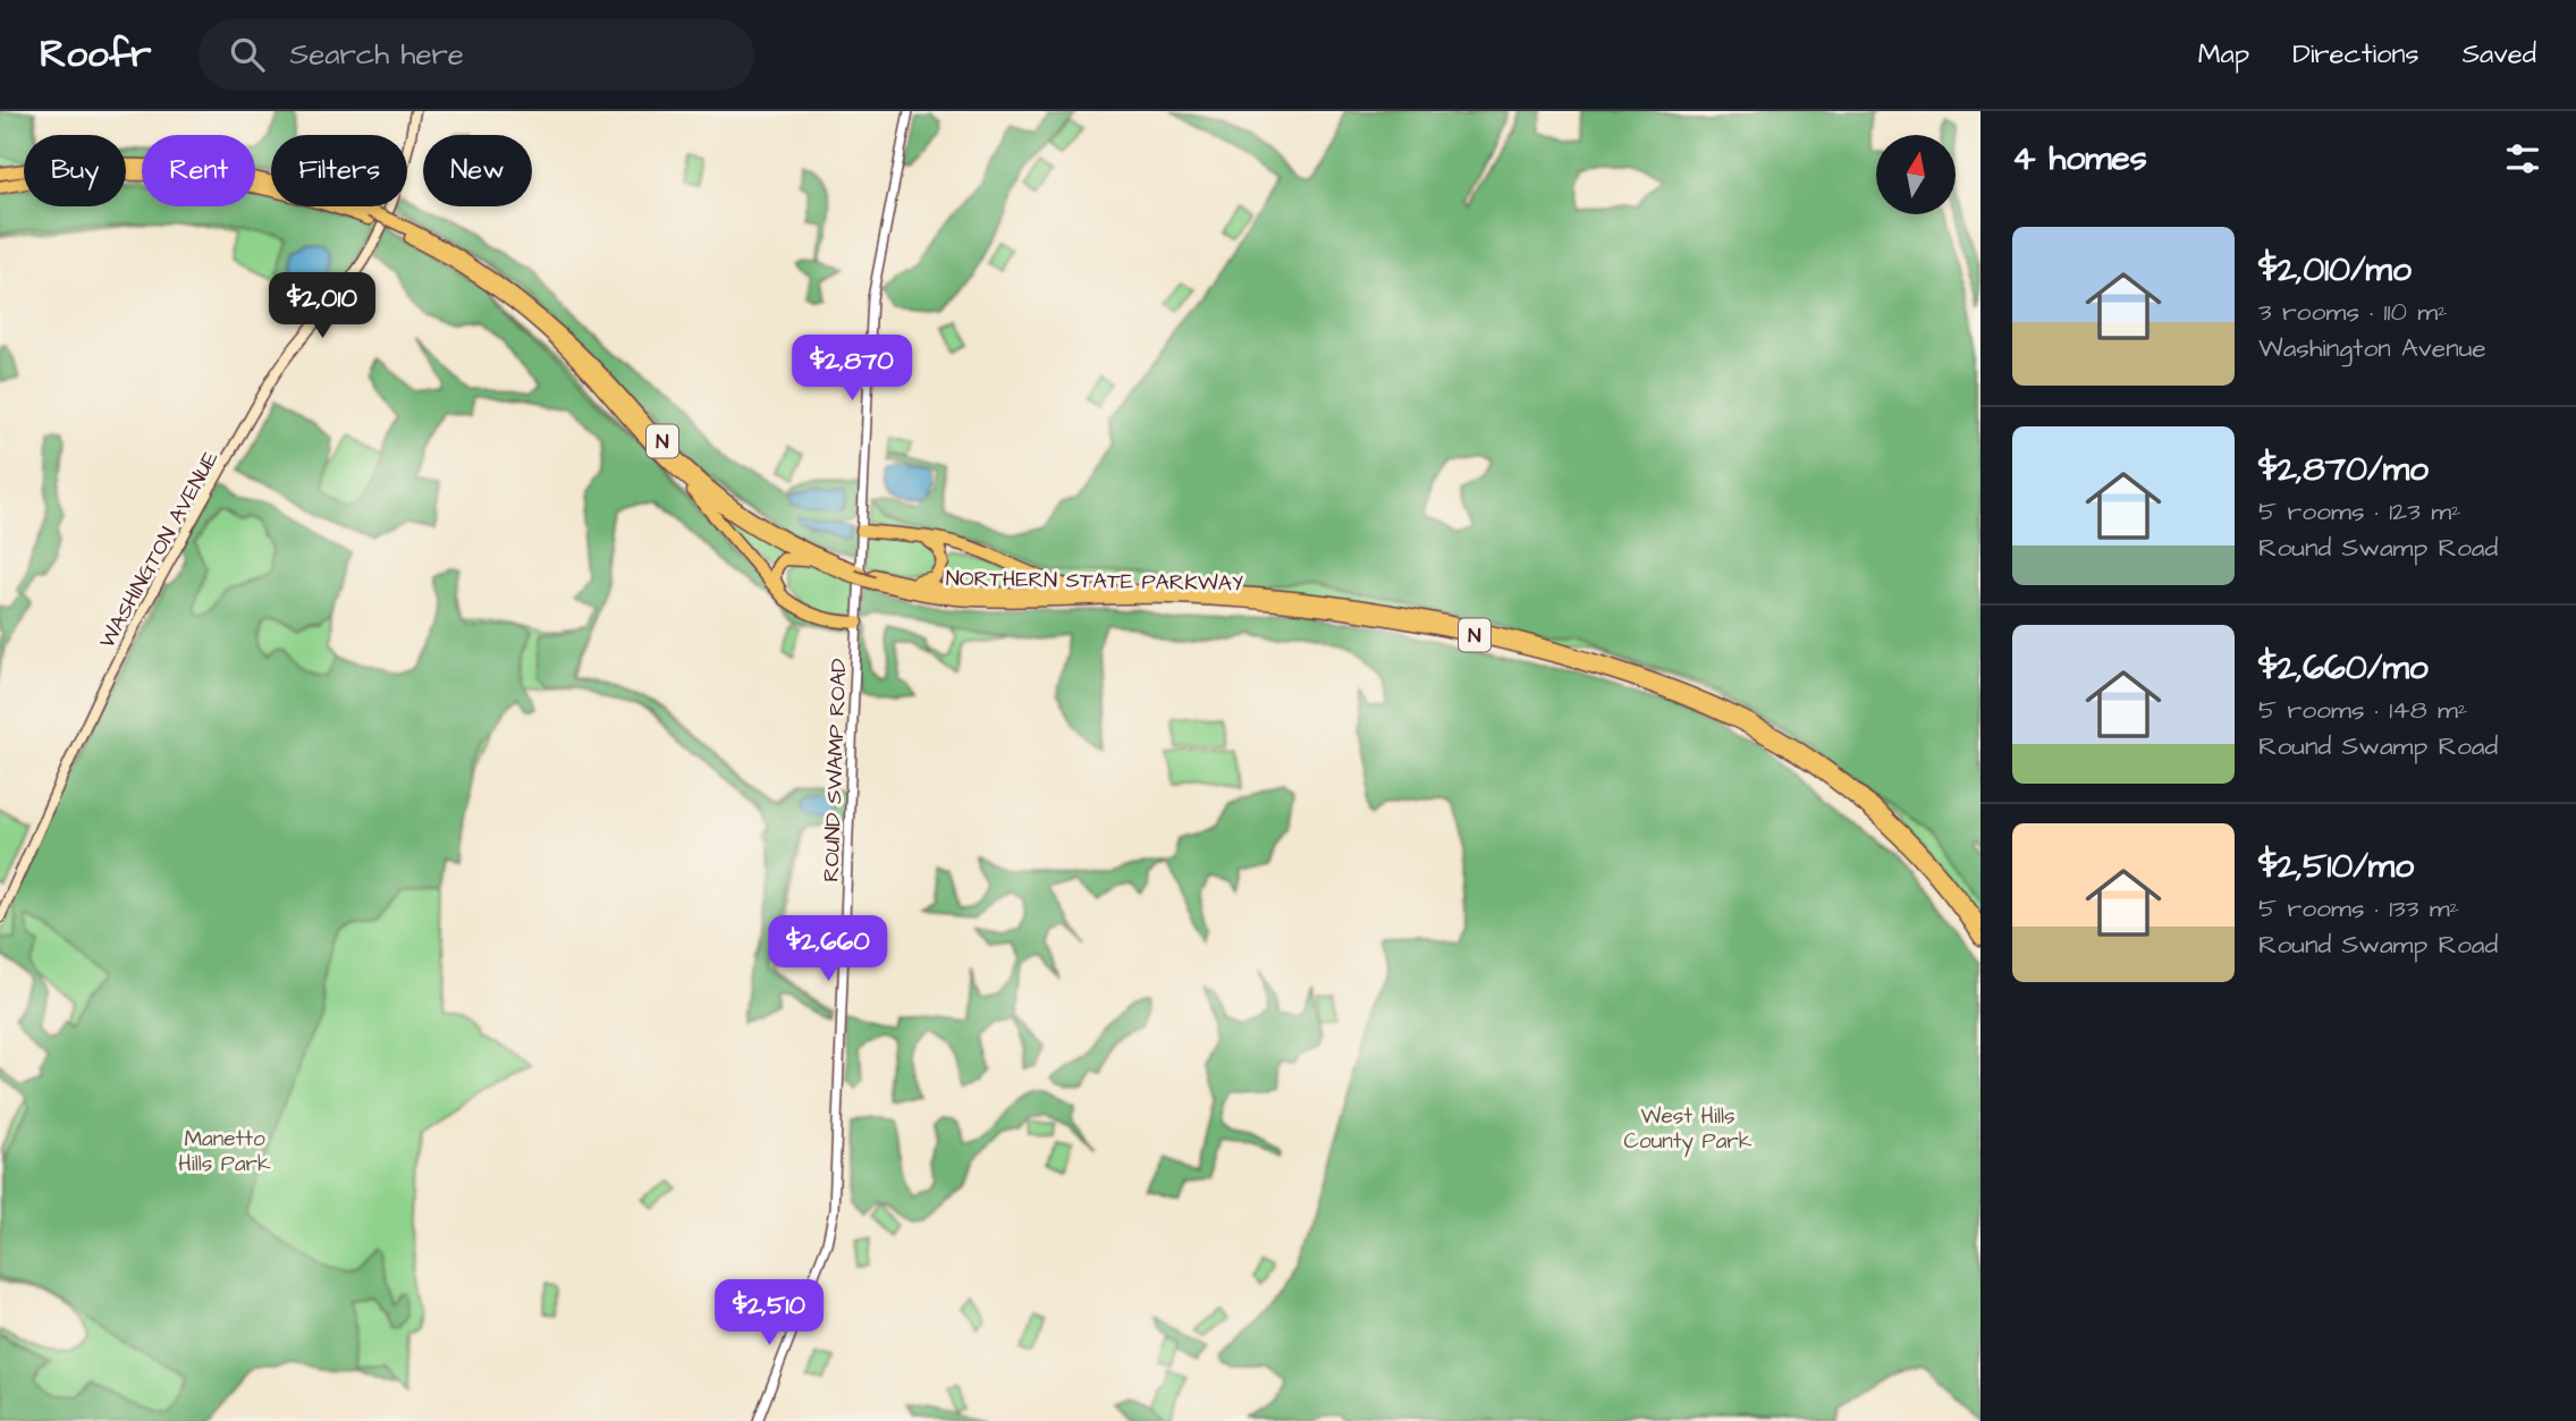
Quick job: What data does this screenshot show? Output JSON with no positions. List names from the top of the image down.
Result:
{
  "streets": {
    "highway": ["N", "NORTHERN STATE PARKWAY"],
    "main road": ["WASHINGTON AVENUE"],
    "street": ["ROUND SWAMP ROAD"]
  },
  "crossings": [
    ["WASHINGTON AVENUE", "NORTHERN STATE PARKWAY"]
  ],
  "parks": ["West Hills County Park", "Manetto Hills Park"],
  "north": "top",
  "page": {
    "header": "Roofr",
    "search": "Search here",
    "nav": ["Map", "Directions", "Saved"],
    "heading": "4 homes",
    "chip": [
      "Buy",
      "Rent",
      "Filters",
      "New"
    ],
    "list": [
      {
        "name": "$2,010/mo",
        "note": "3 rooms · 110 m² · Washington Avenue"
      },
      {
        "name": "$2,870/mo",
        "note": "5 rooms · 123 m² · Round Swamp Road"
      },
      {
        "name": "$2,660/mo",
        "note": "5 rooms · 148 m² · Round Swamp Road"
      },
      {
        "name": "$2,510/mo",
        "note": "5 rooms · 133 m² · Round Swamp Road"
      }
    ],
    "price": [
      "$2,010",
      "$2,870",
      "$2,660",
      "$2,510"
    ]
  }
}
